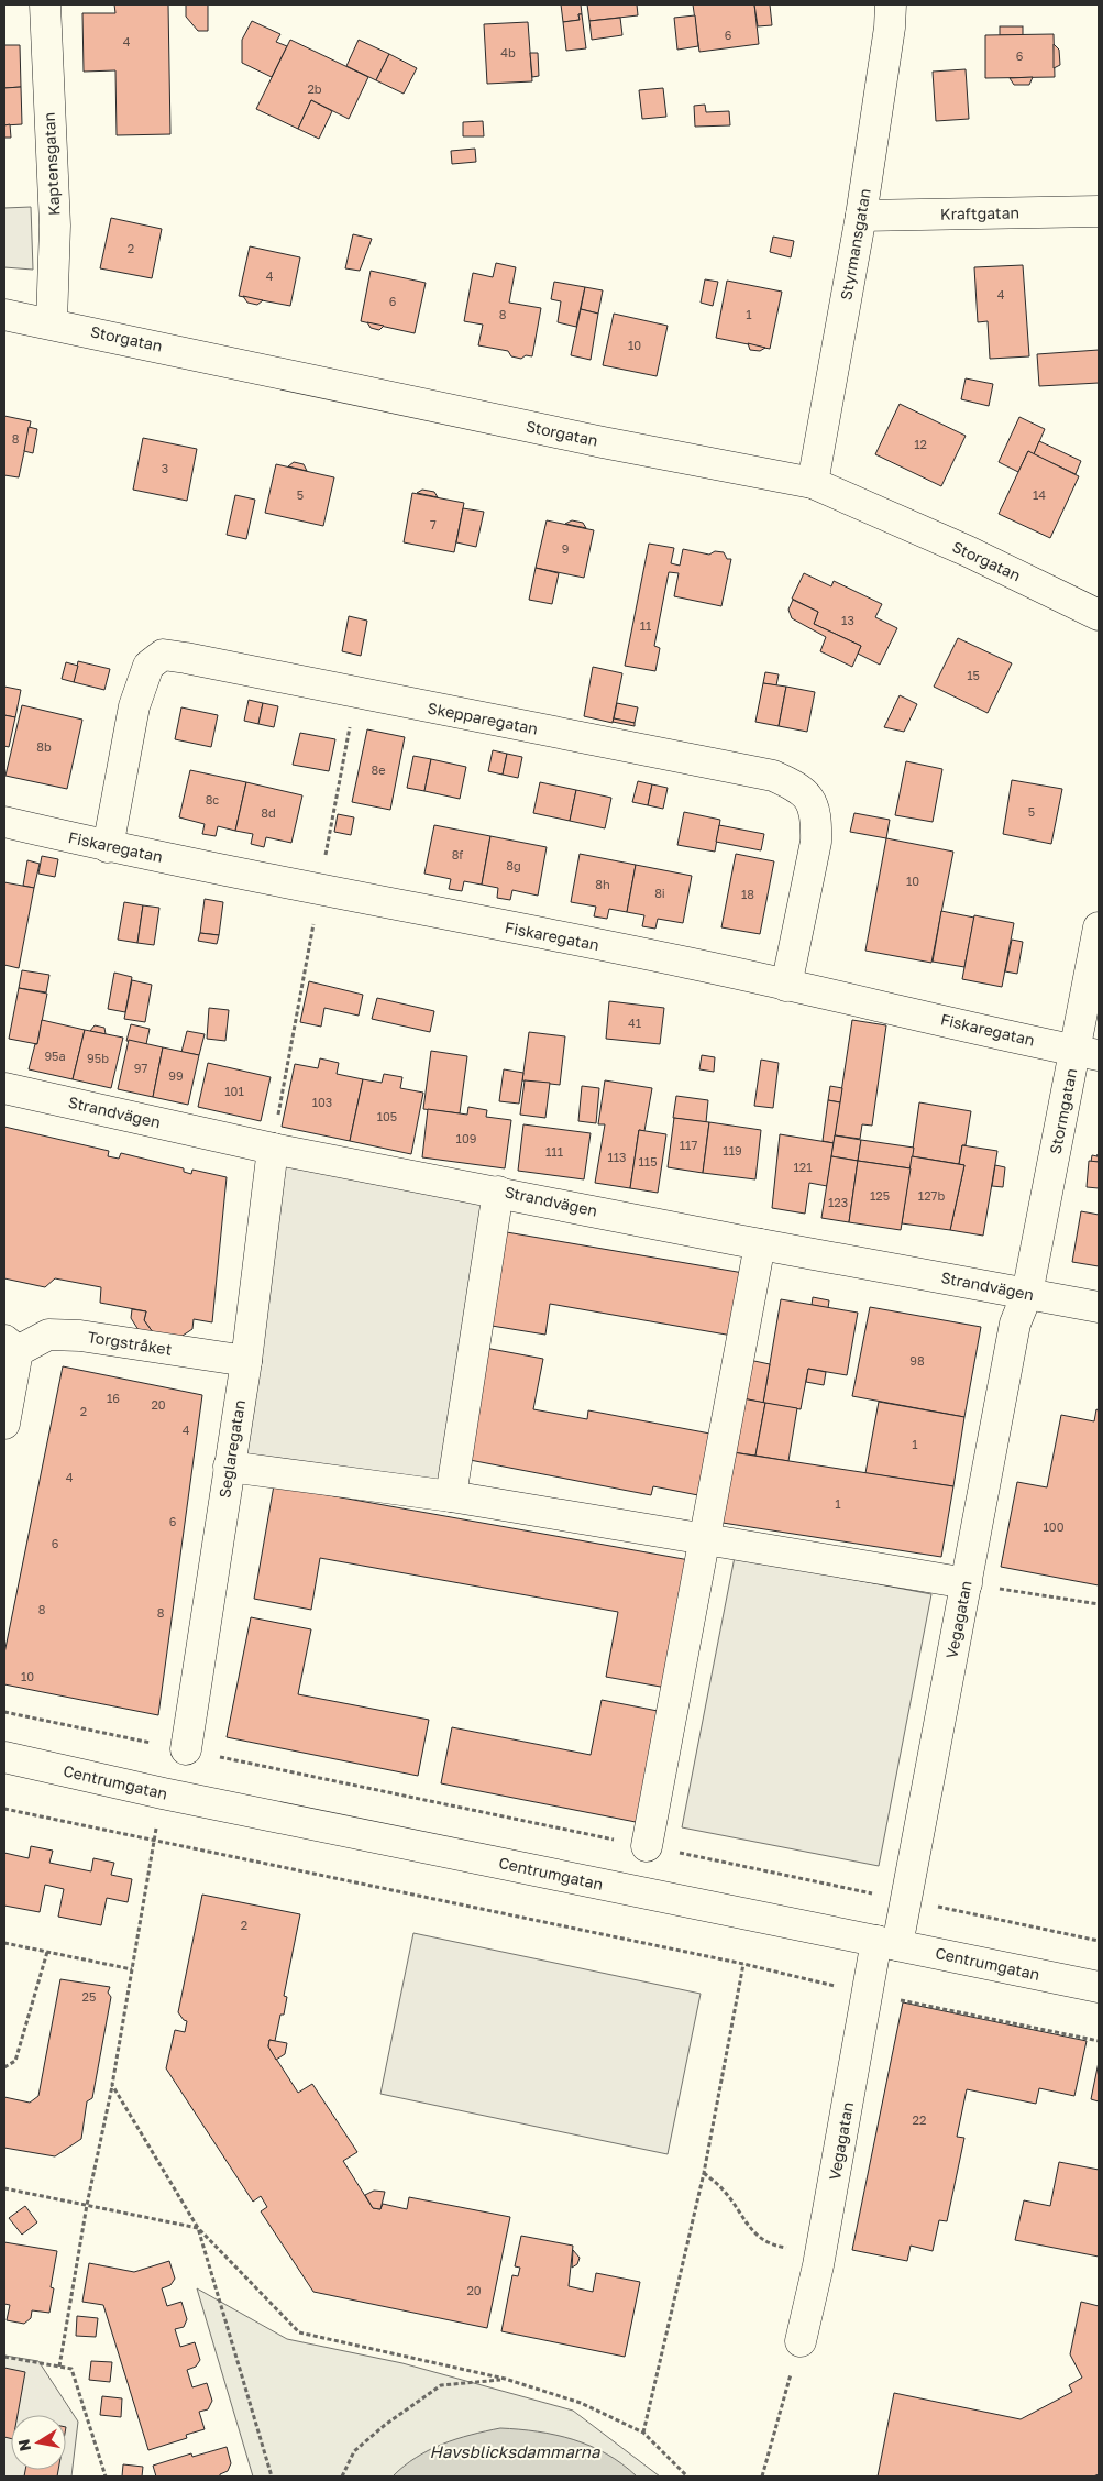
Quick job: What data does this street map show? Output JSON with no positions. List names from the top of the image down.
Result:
{
  "streets": {
    "street": [
      "Kaptensgatan",
      "Kraftgatan",
      "Styrmansgatan",
      "Storgatan",
      "Skepparegatan",
      "Fiskaregatan",
      "Stormgatan",
      "Strandvägen",
      "Torgstråket",
      "Seglaregatan",
      "Vegagatan",
      "Centrumgatan"
    ]
  },
  "crossings": [
    ["Kaptensgatan", "Storgatan"],
    ["Kraftgatan", "Styrmansgatan"],
    ["Styrmansgatan", "Storgatan"],
    ["Skepparegatan", "Fiskaregatan"],
    ["Fiskaregatan", "Stormgatan"],
    ["Stormgatan", "Strandvägen"],
    ["Stormgatan", "Vegagatan"],
    ["Strandvägen", "Seglaregatan"],
    ["Strandvägen", "Vegagatan"],
    ["Torgstråket", "Seglaregatan"],
    ["Vegagatan", "Centrumgatan"]
  ],
  "water": ["Havsblicksdammarna"],
  "house_numbers": [
    "6",
    "4",
    "4b",
    "6",
    "2b",
    "2",
    "4",
    "4",
    "6",
    "8",
    "1",
    "10",
    "8",
    "12",
    "3",
    "5",
    "14",
    "7",
    "9",
    "13",
    "11",
    "15",
    "8b",
    "8e",
    "8c",
    "5",
    "8d",
    "8f",
    "8g",
    "10",
    "8h",
    "8i",
    "18",
    "41",
    "95a",
    "95b",
    "97",
    "99",
    "101",
    "103",
    "105",
    "109",
    "117",
    "119",
    "111",
    "113",
    "115",
    "121",
    "125",
    "127b",
    "123",
    "98",
    "16",
    "20",
    "2",
    "4",
    "1",
    "4",
    "1",
    "6",
    "100",
    "6",
    "8",
    "8",
    "10",
    "2",
    "25",
    "22",
    "20"
  ],
  "north": "left"
}
